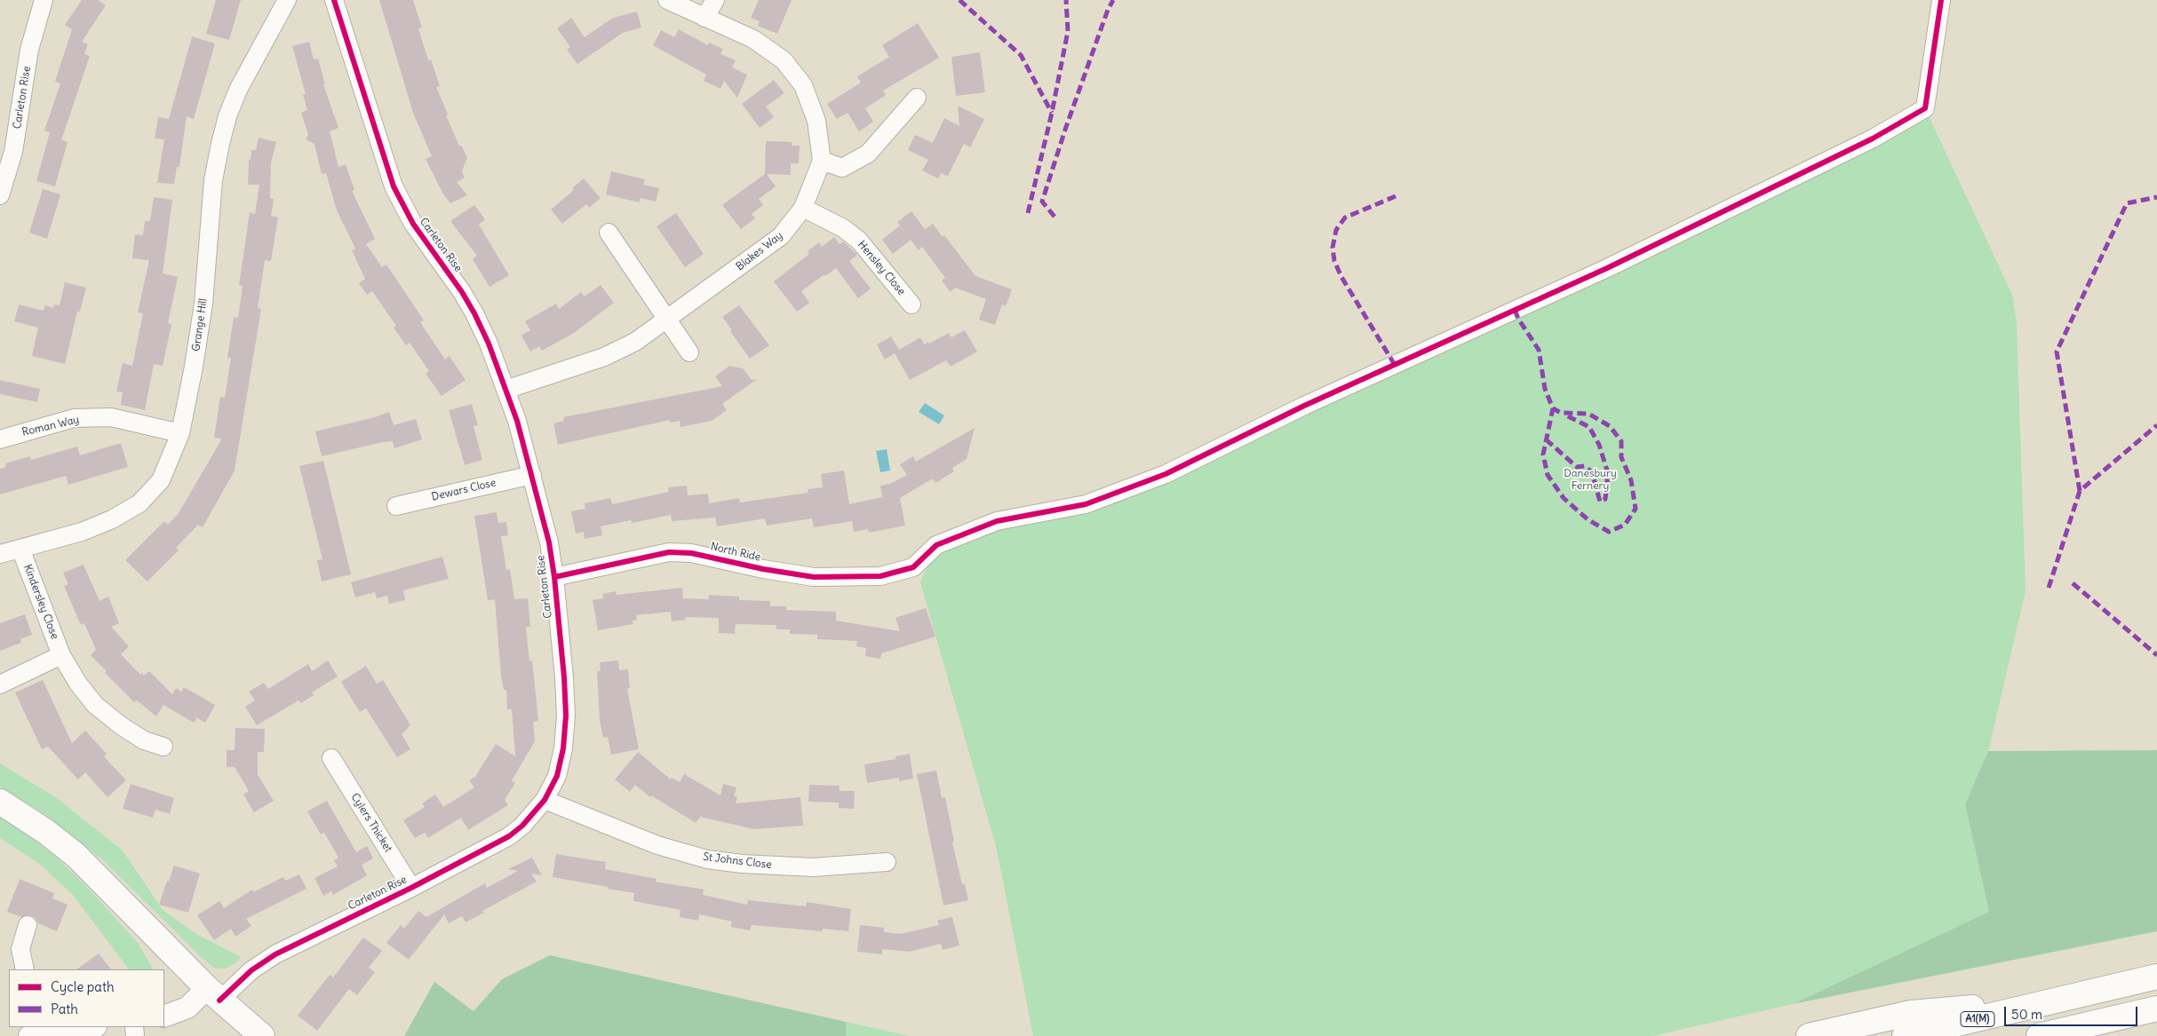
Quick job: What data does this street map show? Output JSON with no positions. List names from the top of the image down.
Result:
{
  "streets": {
    "main road": ["A1(M)"],
    "street": [
      "Carleton Rise",
      "Blakes Way",
      "Hensley Close",
      "Grange Hill",
      "Roman Way",
      "Dewars Close",
      "North Ride",
      "Kindersley Close",
      "Cylers Thicket",
      "St Johns Close"
    ]
  },
  "crossings": [
    ["Carleton Rise", "Blakes Way"],
    ["Carleton Rise", "Dewars Close"],
    ["Carleton Rise", "North Ride"],
    ["Carleton Rise", "Cylers Thicket"],
    ["Carleton Rise", "St Johns Close"],
    ["Blakes Way", "Hensley Close"],
    ["Grange Hill", "Roman Way"],
    ["Grange Hill", "Kindersley Close"]
  ],
  "parks": ["Danesbury Fernery"],
  "legend": ["Cycle path", "Path"],
  "scale_bar": "50 m"
}
